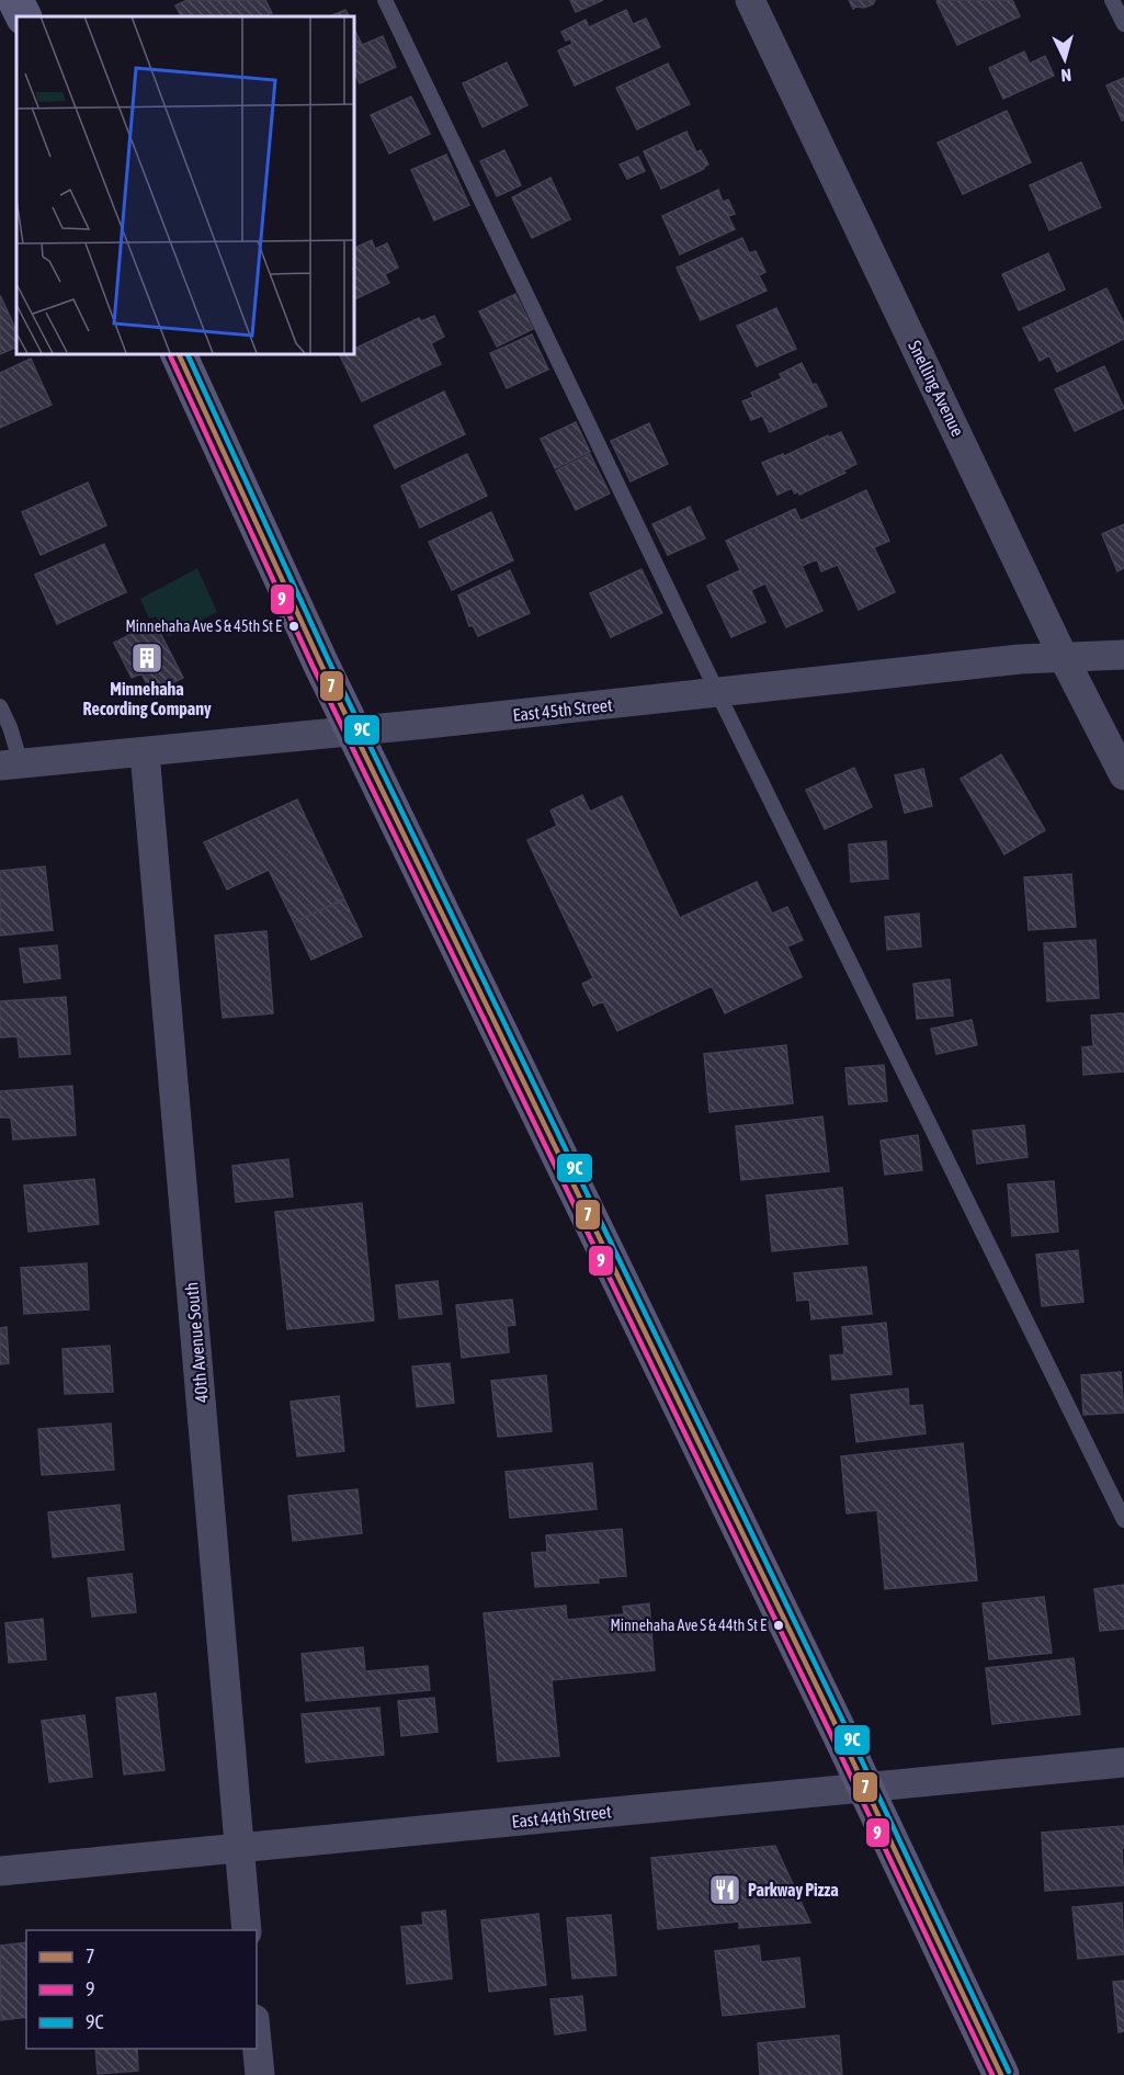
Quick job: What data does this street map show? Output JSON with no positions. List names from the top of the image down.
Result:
{
  "streets": {
    "street": [
      "Snelling Avenue",
      "East 45th Street",
      "40th Avenue South",
      "East 44th Street"
    ]
  },
  "crossings": [
    ["Snelling Avenue", "East 45th Street"],
    ["East 45th Street", "40th Avenue South"],
    ["40th Avenue South", "East 44th Street"]
  ],
  "places": {
    "other": ["Minnehaha Ave S & 45th St E", "Minnehaha Ave S & 44th St E"],
    "building": ["Minnehaha Recording Company"],
    "restaurant": ["Parkway Pizza"]
  },
  "lines": ["transit line 7", "transit line 9C", "transit line 9"],
  "legend": ["7", "9", "9C"],
  "north": "bottom"
}
